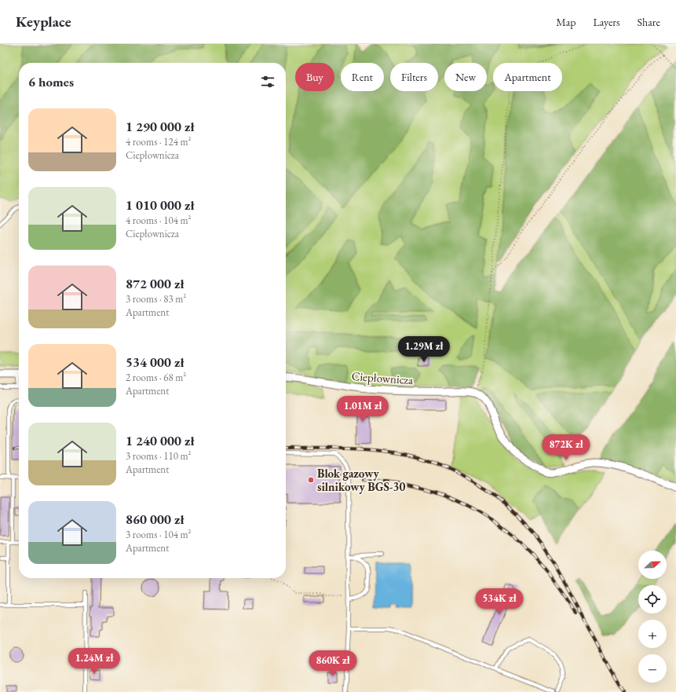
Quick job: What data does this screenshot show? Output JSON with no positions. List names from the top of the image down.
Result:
{
  "streets": {
    "street": ["Ciepłownicza"]
  },
  "places": ["Blok gazowy silnikowy BGS-30"],
  "north": "right",
  "page": {
    "header": "Keyplace",
    "nav": ["Map", "Layers", "Share"],
    "chip": [
      "Buy",
      "Rent",
      "Filters",
      "New",
      "Apartment"
    ],
    "heading": "6 homes",
    "list": [
      {
        "name": "1 290 000 zł",
        "note": "4 rooms · 124 m² · Ciepłownicza"
      },
      {
        "name": "1 010 000 zł",
        "note": "4 rooms · 104 m² · Ciepłownicza"
      },
      {
        "name": "872 000 zł",
        "note": "3 rooms · 83 m² · Apartment"
      },
      {
        "name": "534 000 zł",
        "note": "2 rooms · 68 m² · Apartment"
      },
      {
        "name": "1 240 000 zł",
        "note": "3 rooms · 110 m² · Apartment"
      },
      {
        "name": "860 000 zł",
        "note": "3 rooms · 104 m² · Apartment"
      }
    ],
    "price": [
      "1.29M zł",
      "1.01M zł",
      "872K zł",
      "534K zł",
      "1.24M zł",
      "860K zł"
    ],
    "map_buttons": ["+", "−"]
  }
}
